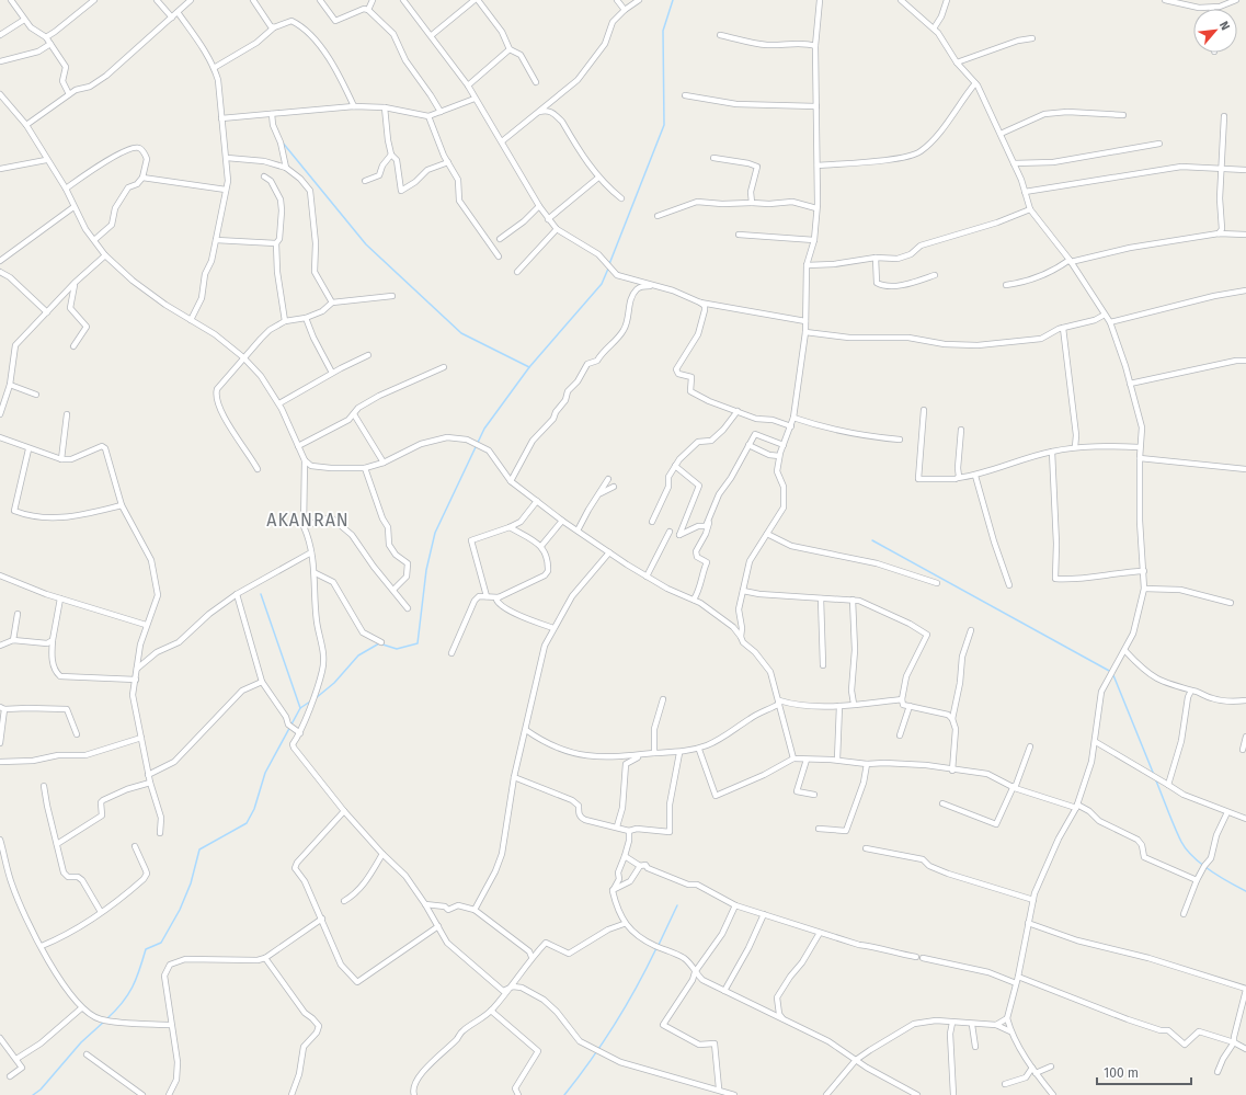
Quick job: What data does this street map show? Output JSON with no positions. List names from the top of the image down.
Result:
{
  "districts": ["AKANRAN"],
  "scale_bar": "100 m",
  "north": "top right"
}
